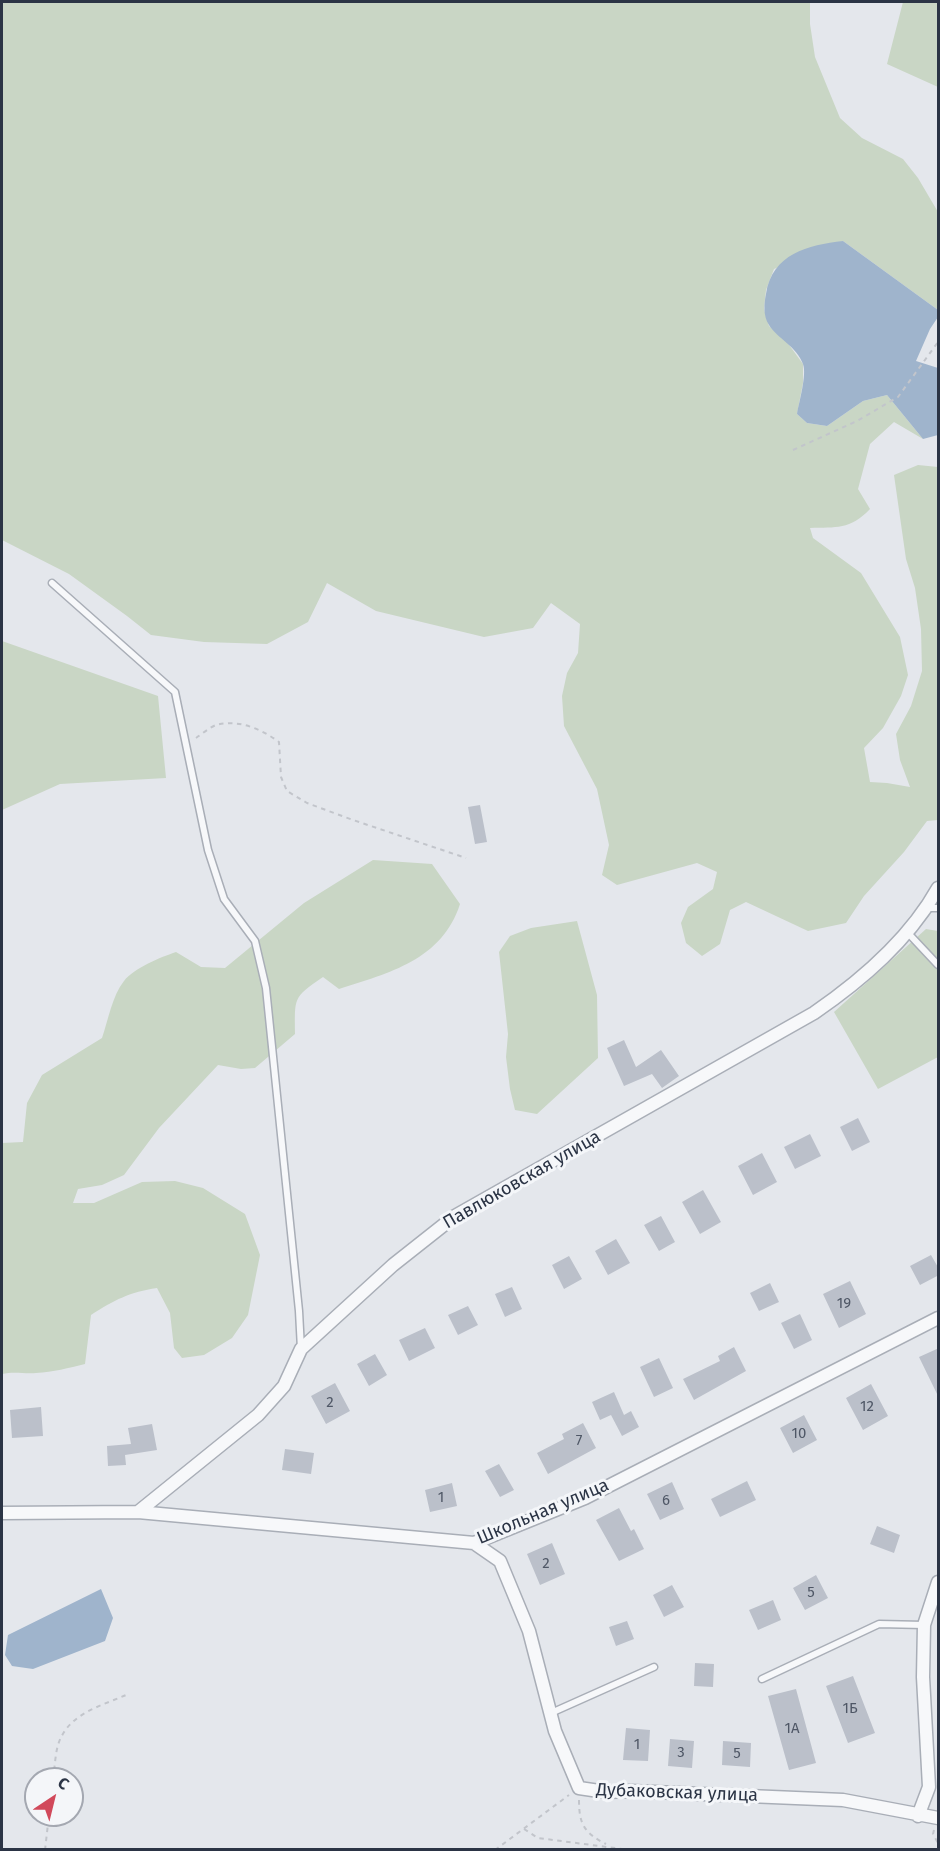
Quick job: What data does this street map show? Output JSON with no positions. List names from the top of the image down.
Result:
{
  "streets": {
    "street": ["Павлюковская улица", "Школьная улица", "Дубаковская улица"]
  },
  "crossings": [
    ["Павлюковская улица", "Школьная улица"],
    ["Школьная улица", "Дубаковская улица"]
  ],
  "house_numbers": [
    "19",
    "2",
    "12",
    "10",
    "7",
    "1",
    "6",
    "2",
    "5",
    "1Б",
    "1А",
    "1",
    "3",
    "5"
  ],
  "north": "top right"
}
